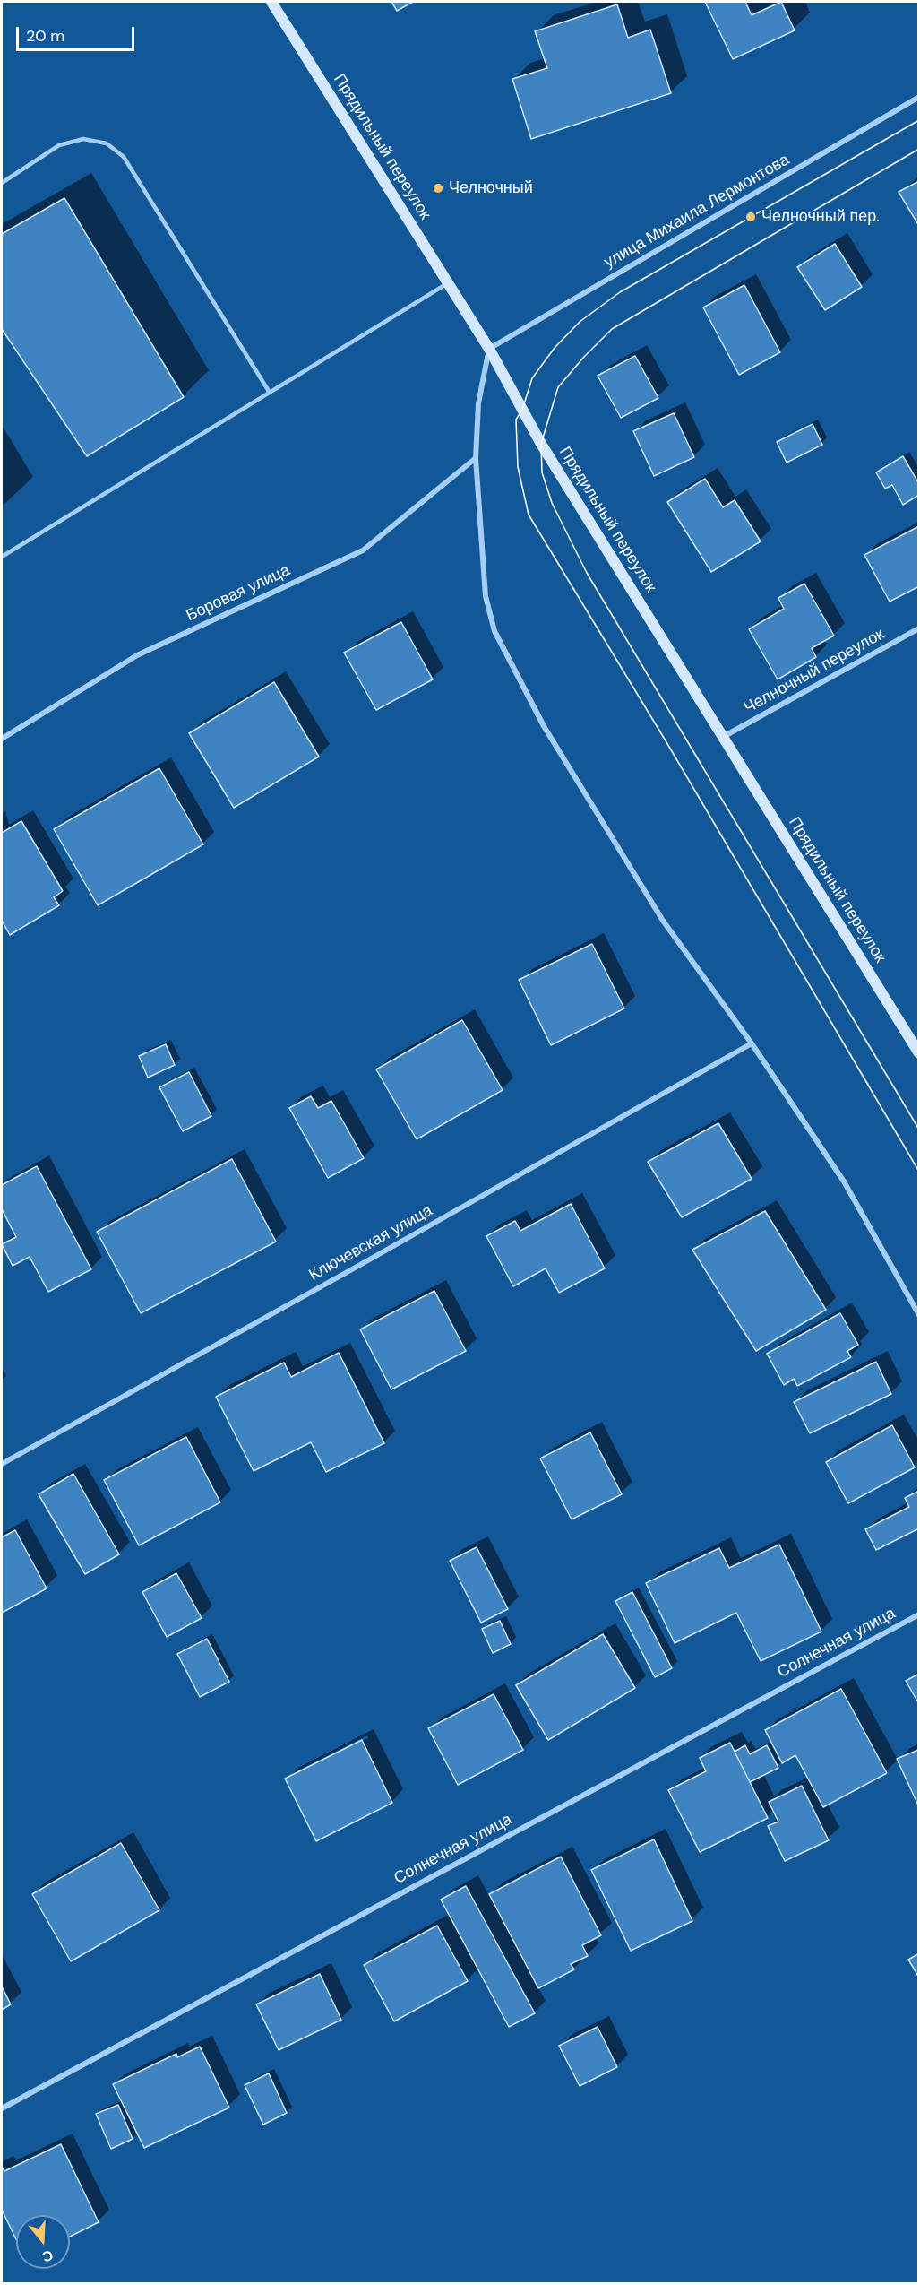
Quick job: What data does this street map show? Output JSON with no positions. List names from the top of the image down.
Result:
{
  "streets": {
    "street": [
      "Прядильный переулок",
      "улица Михаила Лермонтова",
      "Боровая улица",
      "Челночный переулок",
      "Ключевская улица",
      "Солнечная улица"
    ]
  },
  "crossings": [
    ["Прядильный переулок", "улица Михаила Лермонтова"],
    ["Прядильный переулок", "Челночный переулок"]
  ],
  "places": ["Челночный", "Челночный пер."],
  "scale_bar": "20 m",
  "north": "bottom"
}
